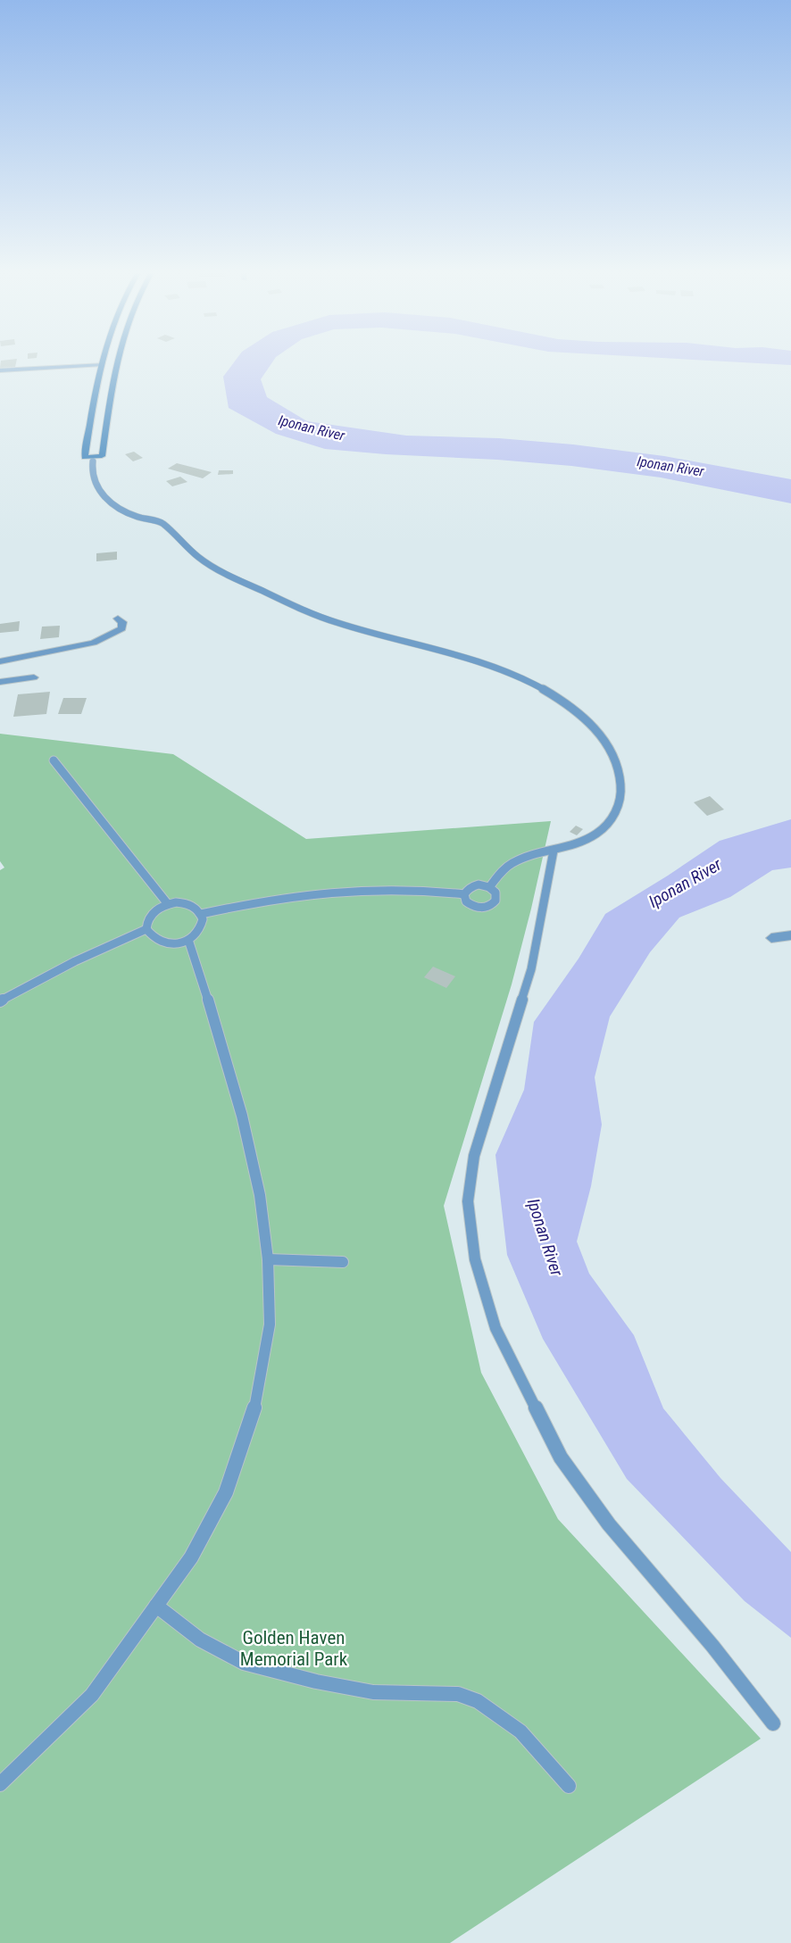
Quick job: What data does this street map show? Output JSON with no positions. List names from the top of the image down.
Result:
{
  "water": ["Iponan River"],
  "parks": ["Golden Haven Memorial Park"]
}
